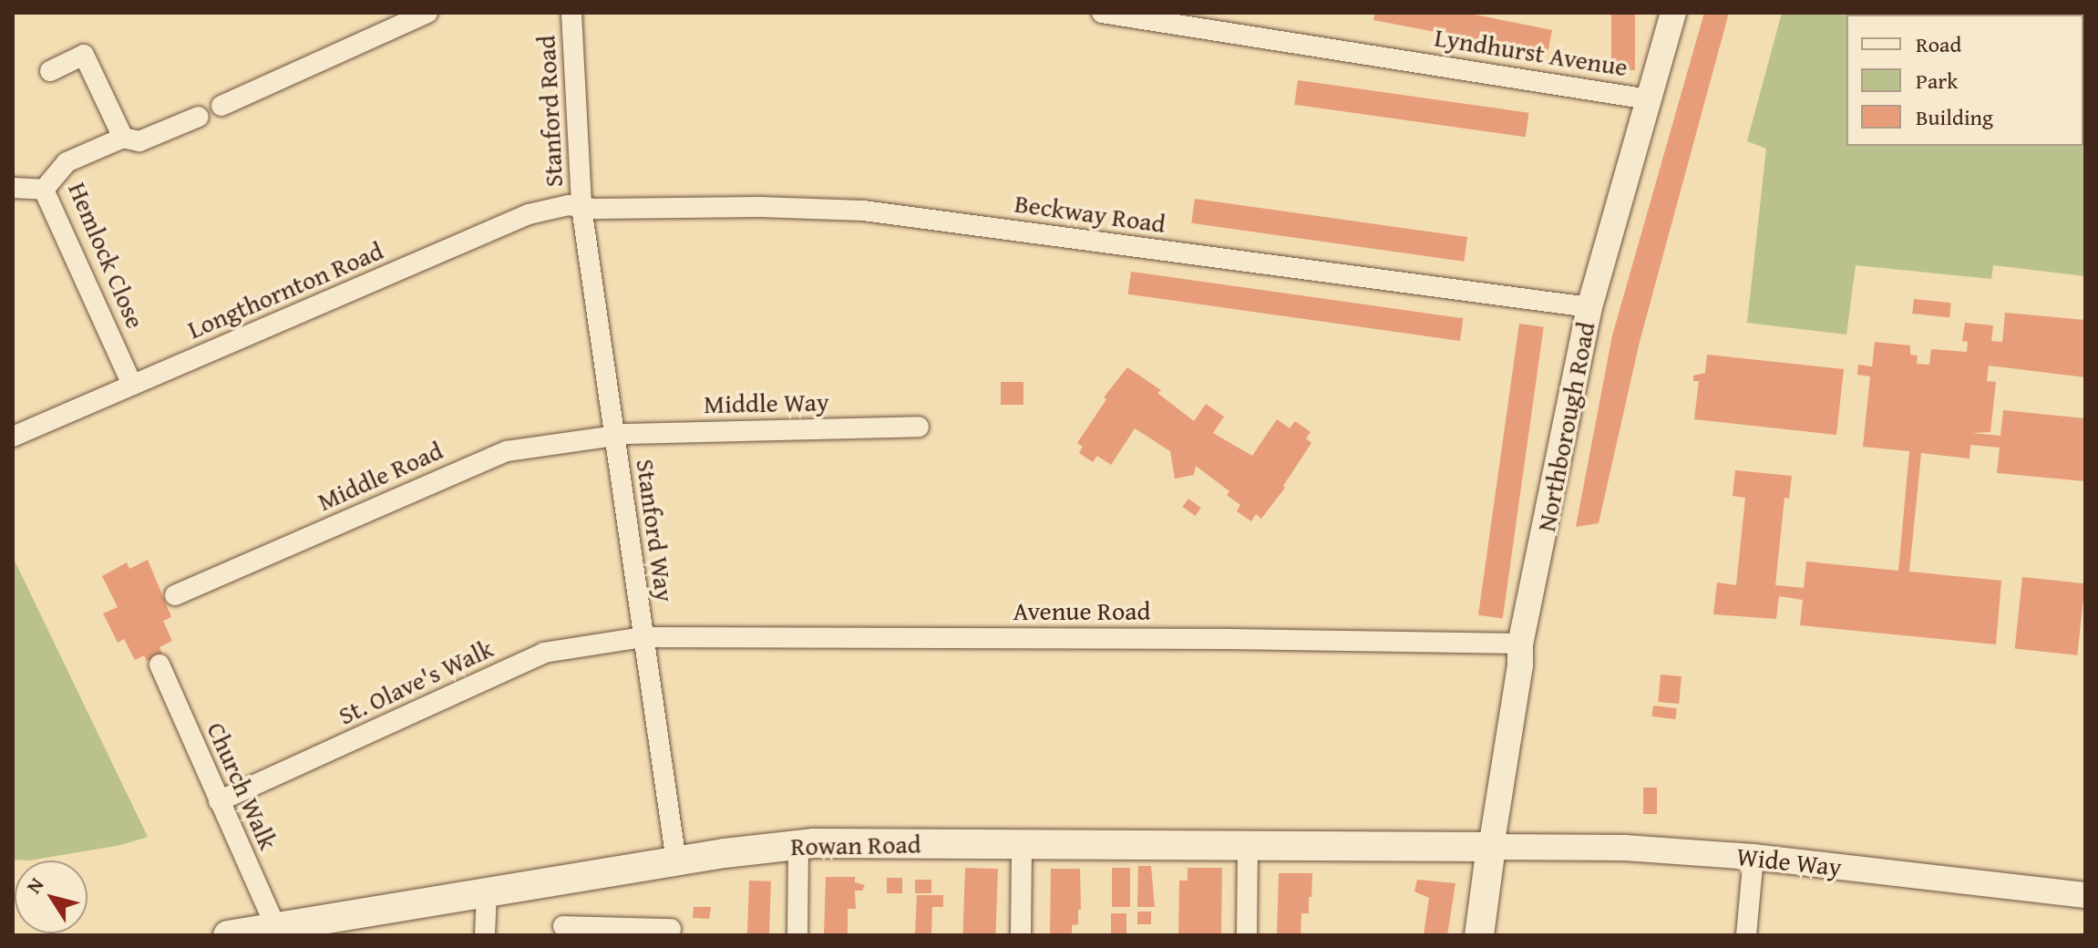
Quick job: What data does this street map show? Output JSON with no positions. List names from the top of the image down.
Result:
{
  "streets": {
    "main road": ["Rowan Road"],
    "street": [
      "Lyndhurst Avenue",
      "Stanford Road",
      "Beckway Road",
      "Hemlock Close",
      "Longthornton Road",
      "Middle Way",
      "Northborough Road",
      "Middle Road",
      "Stanford Way",
      "Avenue Road",
      "St. Olave's Walk",
      "Church Walk",
      "Wide Way"
    ]
  },
  "crossings": [
    ["Lyndhurst Avenue", "Northborough Road"],
    ["Stanford Road", "Beckway Road"],
    ["Stanford Road", "Longthornton Road"],
    ["Stanford Road", "Stanford Way"],
    ["Beckway Road", "Longthornton Road"],
    ["Beckway Road", "Northborough Road"],
    ["Beckway Road", "Stanford Way"],
    ["Hemlock Close", "Longthornton Road"],
    ["Longthornton Road", "Stanford Way"],
    ["Middle Way", "Middle Road"],
    ["Middle Way", "Stanford Way"],
    ["Northborough Road", "Avenue Road"],
    ["Northborough Road", "Rowan Road"],
    ["Northborough Road", "Wide Way"],
    ["Middle Road", "Stanford Way"],
    ["Stanford Way", "Avenue Road"],
    ["Stanford Way", "St. Olave's Walk"],
    ["Stanford Way", "Rowan Road"],
    ["Avenue Road", "St. Olave's Walk"],
    ["St. Olave's Walk", "Church Walk"],
    ["Church Walk", "Rowan Road"],
    ["Rowan Road", "Wide Way"]
  ],
  "legend": ["Road", "Park", "Building"],
  "north": "top left"
}
